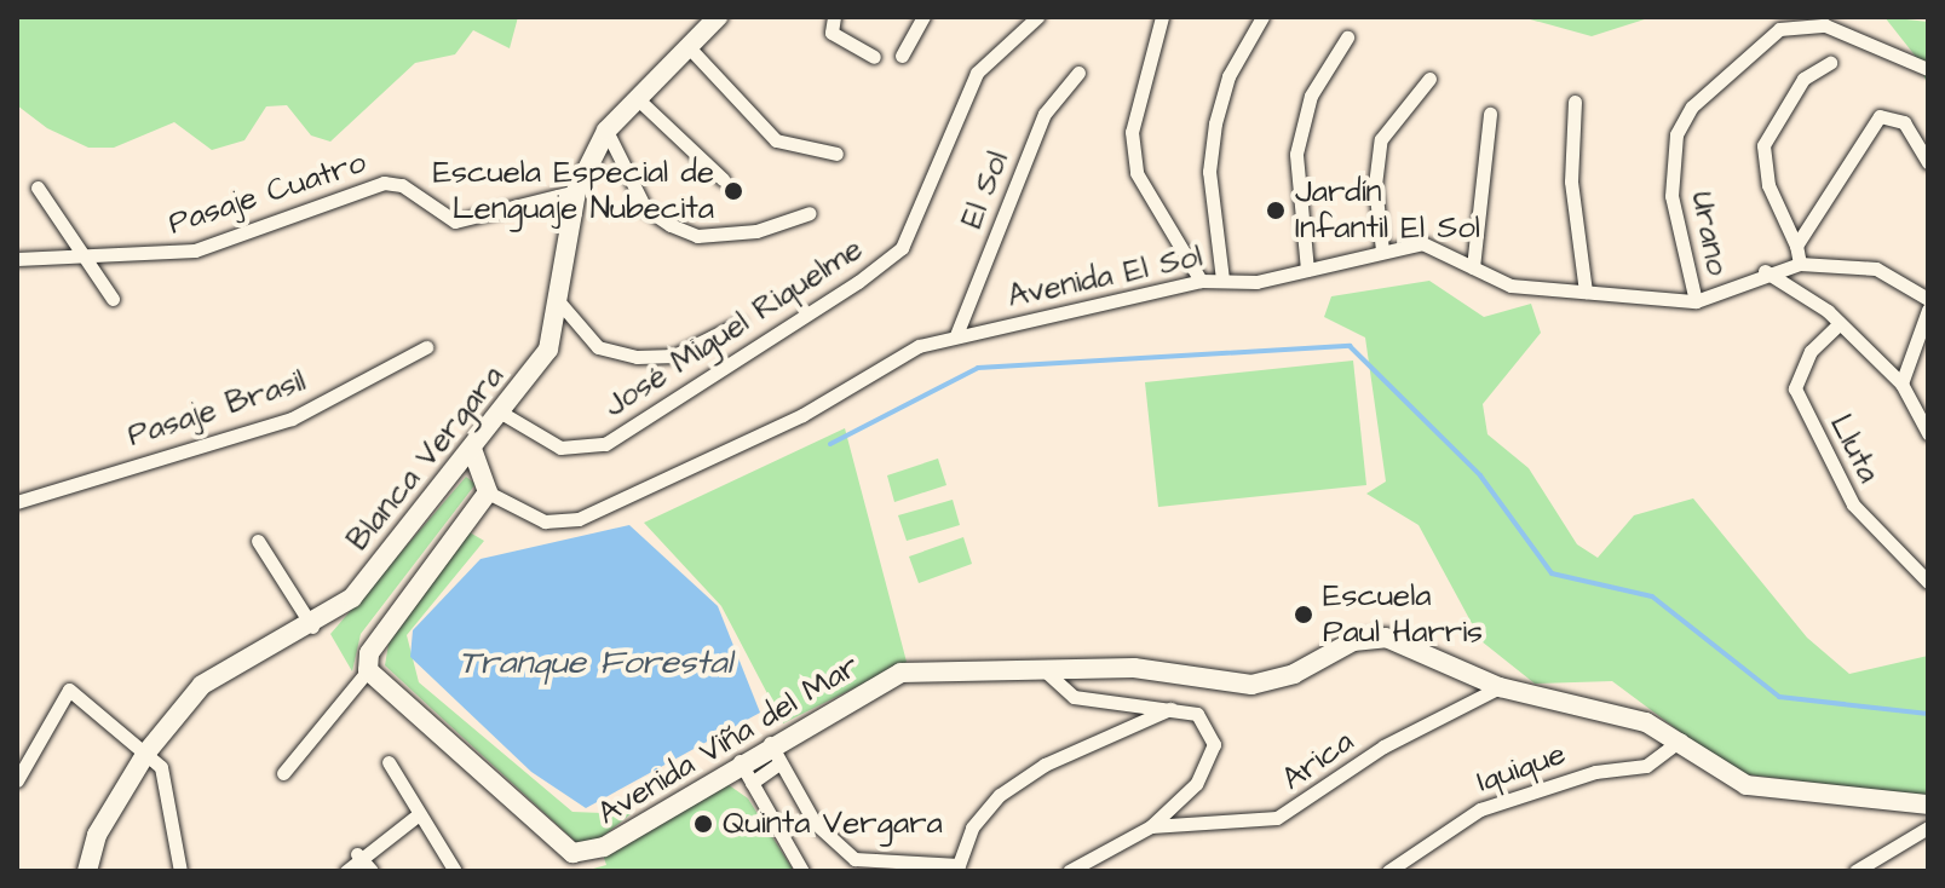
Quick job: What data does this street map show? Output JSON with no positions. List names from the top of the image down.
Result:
{
  "streets": {
    "street": [
      "El Sol",
      "Pasaje Cuatro",
      "Urano",
      "Avenida El Sol",
      "José Miguel Riquelme",
      "Pasaje Brasil",
      "Lluta",
      "Blanca Vergara",
      "Avenida Viña del Mar",
      "Arica",
      "Iquique"
    ]
  },
  "crossings": [
    ["El Sol", "Avenida El Sol"],
    ["Pasaje Cuatro", "Blanca Vergara"],
    ["Urano", "Avenida El Sol"],
    ["José Miguel Riquelme", "Blanca Vergara"],
    ["Avenida Viña del Mar", "Arica"],
    ["Avenida Viña del Mar", "Iquique"]
  ],
  "water": ["Tranque Forestal"],
  "places": [
    "Escuela Especial de Lenguaje Nubecita",
    "Jardín Infantil El Sol",
    "Escuela Paul Harris",
    "Quinta Vergara"
  ]
}
